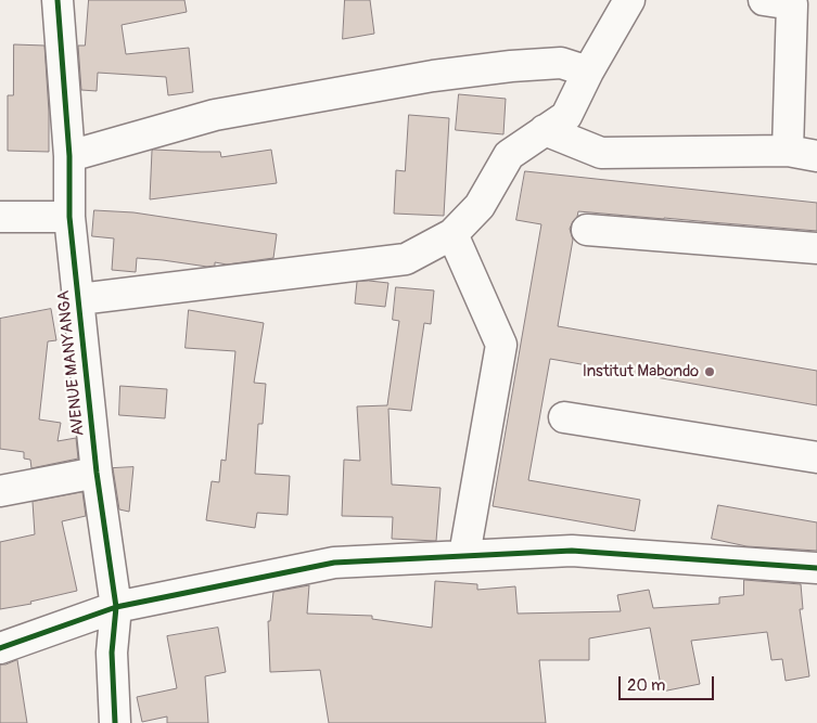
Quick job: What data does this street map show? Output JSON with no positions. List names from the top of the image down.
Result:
{
  "streets": {
    "street": ["AVENUE MANYANGA"]
  },
  "places": ["Institut Mabondo"],
  "scale_bar": "20 m"
}
